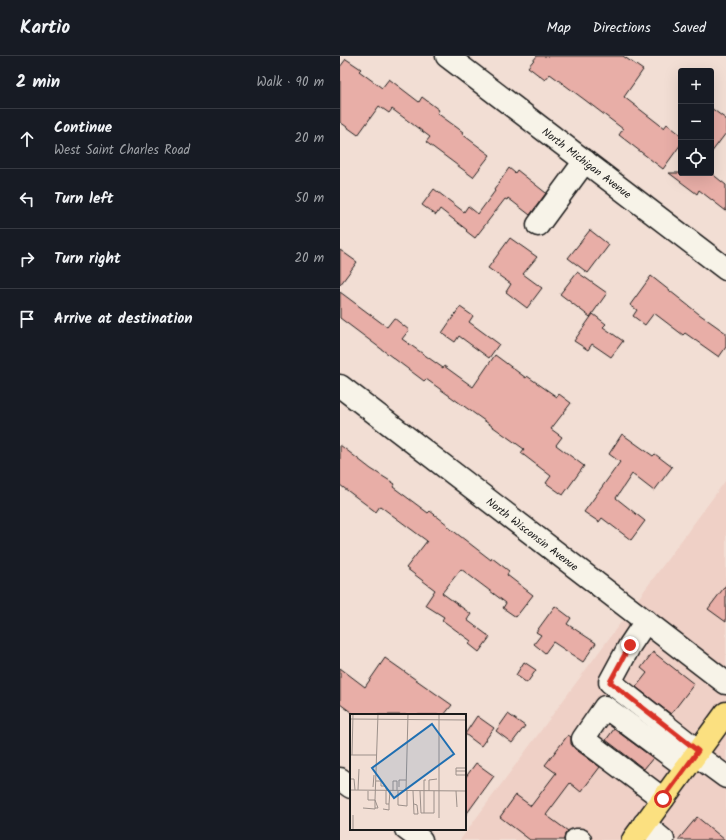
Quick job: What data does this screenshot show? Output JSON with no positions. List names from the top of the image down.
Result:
{
  "streets": {
    "street": ["North Michigan Avenue", "North Wisconsin Avenue"]
  },
  "page": {
    "header": "Kartio",
    "nav": ["Map", "Directions", "Saved"],
    "heading": ["2 min", "Walk · 90 m"],
    "map_buttons": ["+", "−"],
    "list": [
      ["Continue", "West Saint Charles Road", "20 m"],
      ["Turn left", "50 m"],
      ["Turn right", "20 m"],
      "Arrive at destination"
    ]
  }
}
